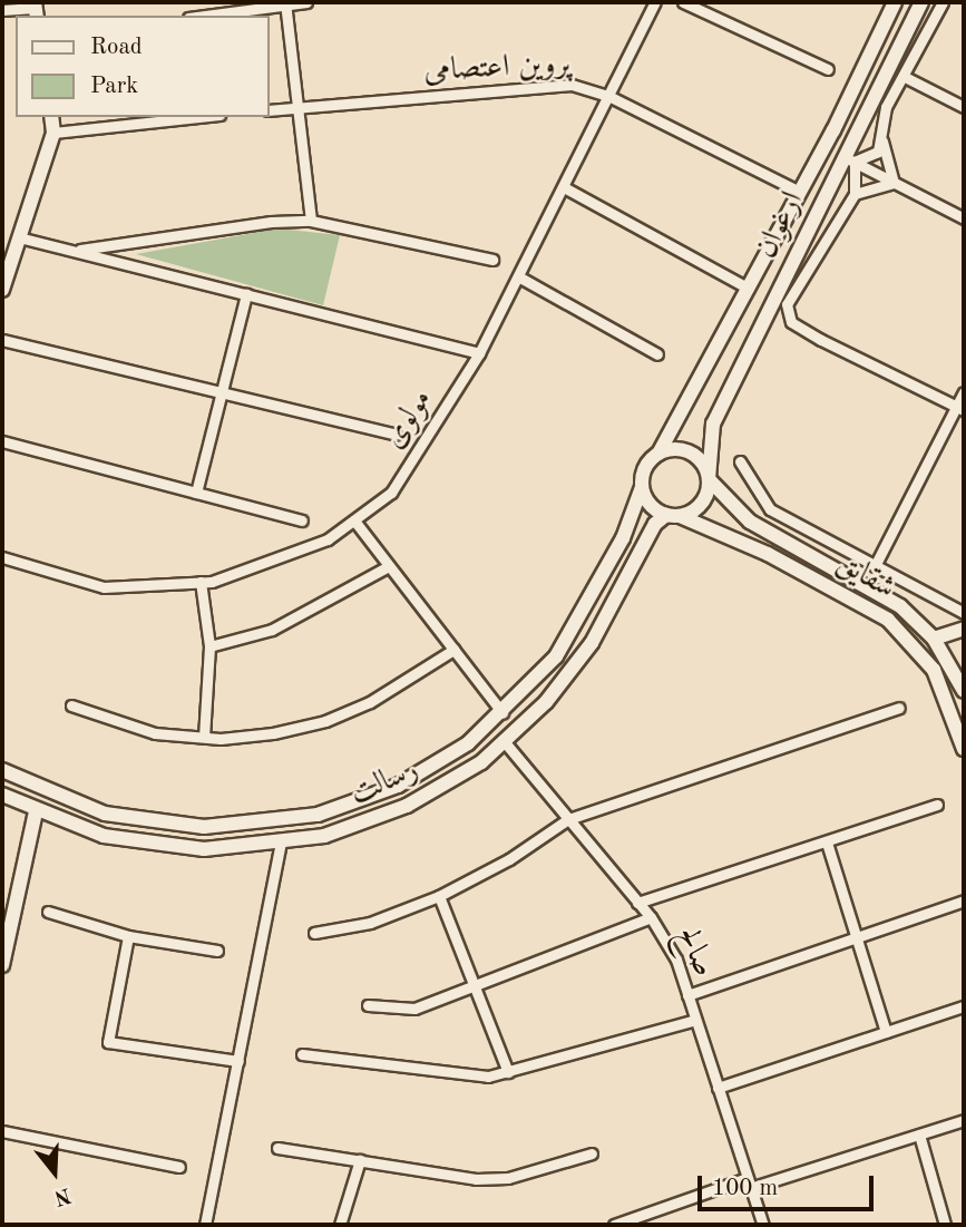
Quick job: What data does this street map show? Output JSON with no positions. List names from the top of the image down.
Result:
{
  "streets": {
    "main road": ["ارغوان", "شقایق", "رسالت"],
    "street": ["پروین اعتصامی", "مولوی", "صالح"]
  },
  "crossings": [
    ["پروین اعتصامی", "ارغوان"],
    ["پروین اعتصامی", "مولوی"],
    ["ارغوان", "شقایق"],
    ["ارغوان", "رسالت"],
    ["شقایق", "رسالت"],
    ["رسالت", "صالح"]
  ],
  "legend": ["Road", "Park"],
  "scale_bar": "100 m",
  "north": "bottom"
}
